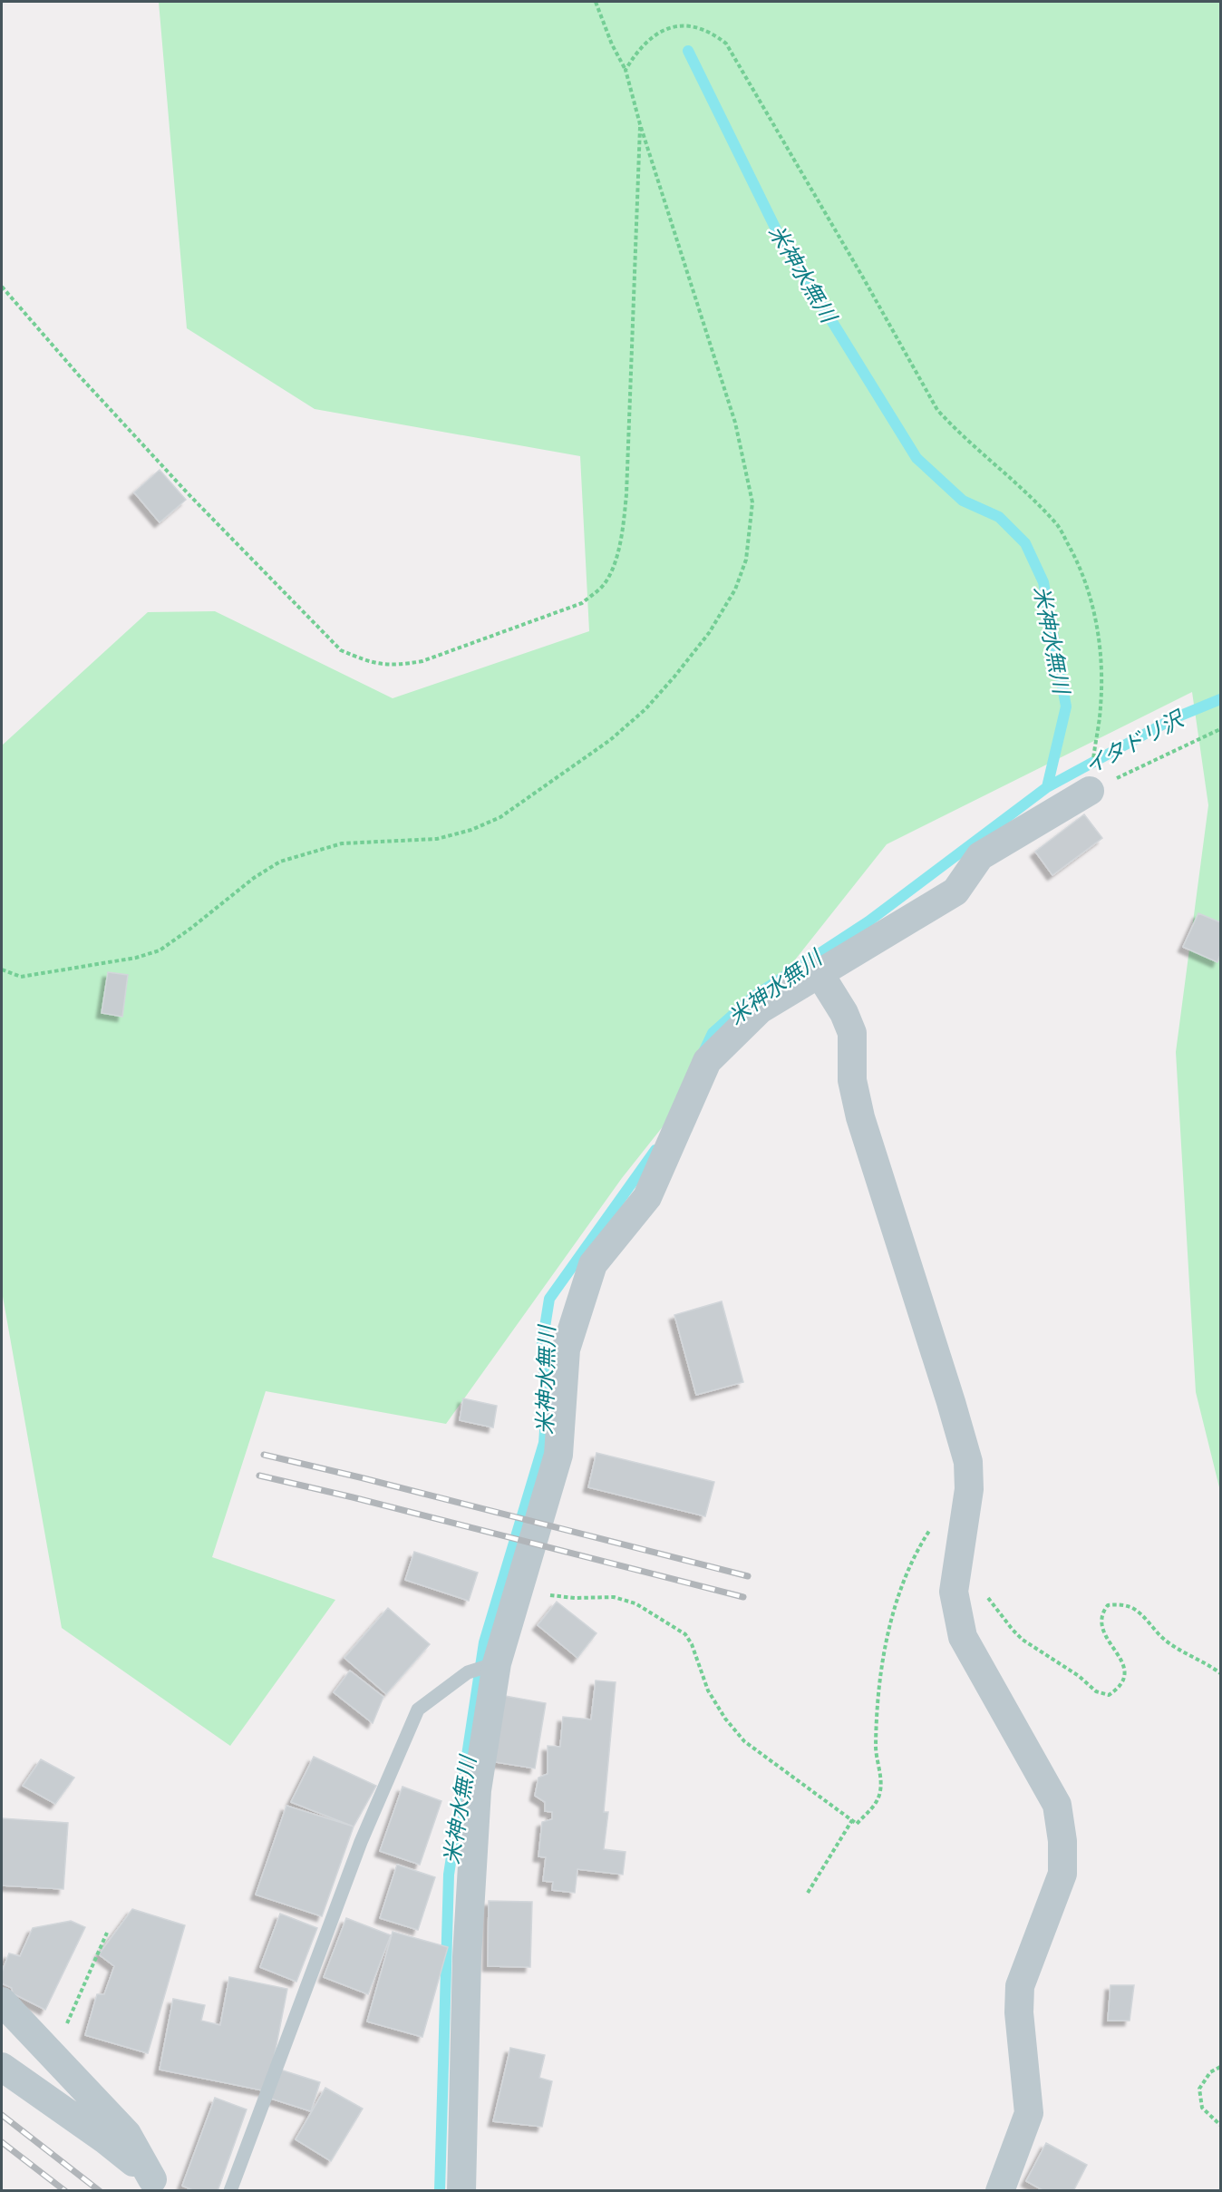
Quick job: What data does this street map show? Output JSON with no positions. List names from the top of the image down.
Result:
{
  "water": ["米神水無川", "イタドリ沢"]
}
